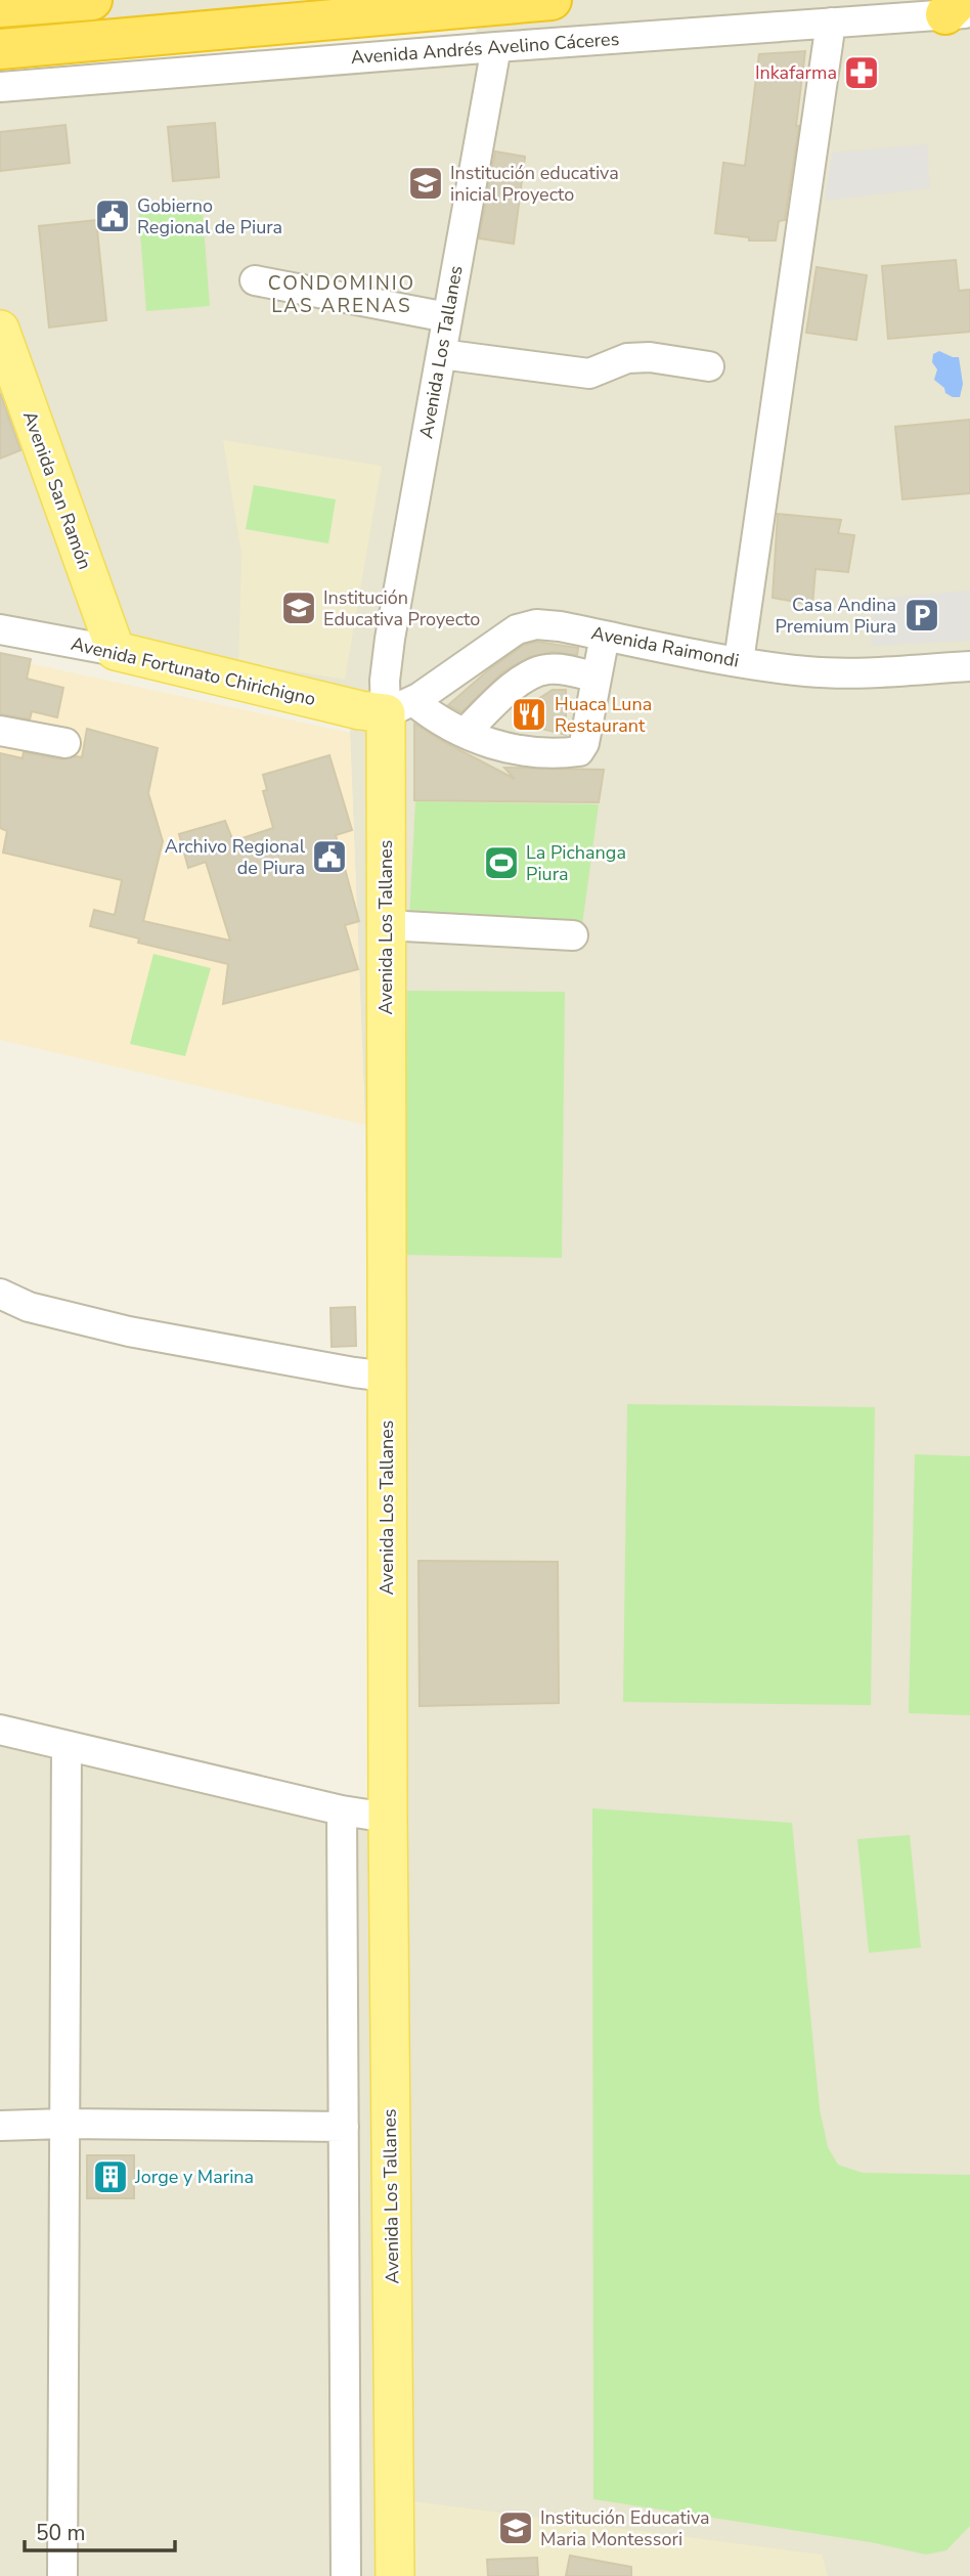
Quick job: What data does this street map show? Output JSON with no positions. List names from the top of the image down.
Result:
{
  "streets": {
    "main road": ["Avenida Los Tallanes", "Avenida San Ramón", "Avenida Fortunato Chirichigno"],
    "street": ["Avenida Andrés Avelino Cáceres", "Avenida Raimondi"]
  },
  "crossings": [
    ["Avenida Andrés Avelino Cáceres", "Avenida Los Tallanes"],
    ["Avenida Los Tallanes", "Avenida Raimondi"],
    ["Avenida Los Tallanes", "Avenida Fortunato Chirichigno"],
    ["Avenida San Ramón", "Avenida Fortunato Chirichigno"],
    ["Avenida Raimondi", "Avenida Fortunato Chirichigno"]
  ],
  "districts": ["CONDOMINIO LAS ARENAS"],
  "places": {
    "pharmacy": ["Inkafarma"],
    "school or university": ["Institución educativa inicial Proyecto", "Institución Educativa Proyecto", "Institución Educativa Maria Montessori"],
    "public building": ["Gobierno Regional de Piura", "Archivo Regional de Piura"],
    "parking": ["Casa Andina Premium Piura"],
    "restaurant": ["Huaca Luna Restaurant"],
    "sports": ["La Pichanga Piura"],
    "building": ["Jorge y Marina"]
  },
  "scale_bar": "50 m"
}
